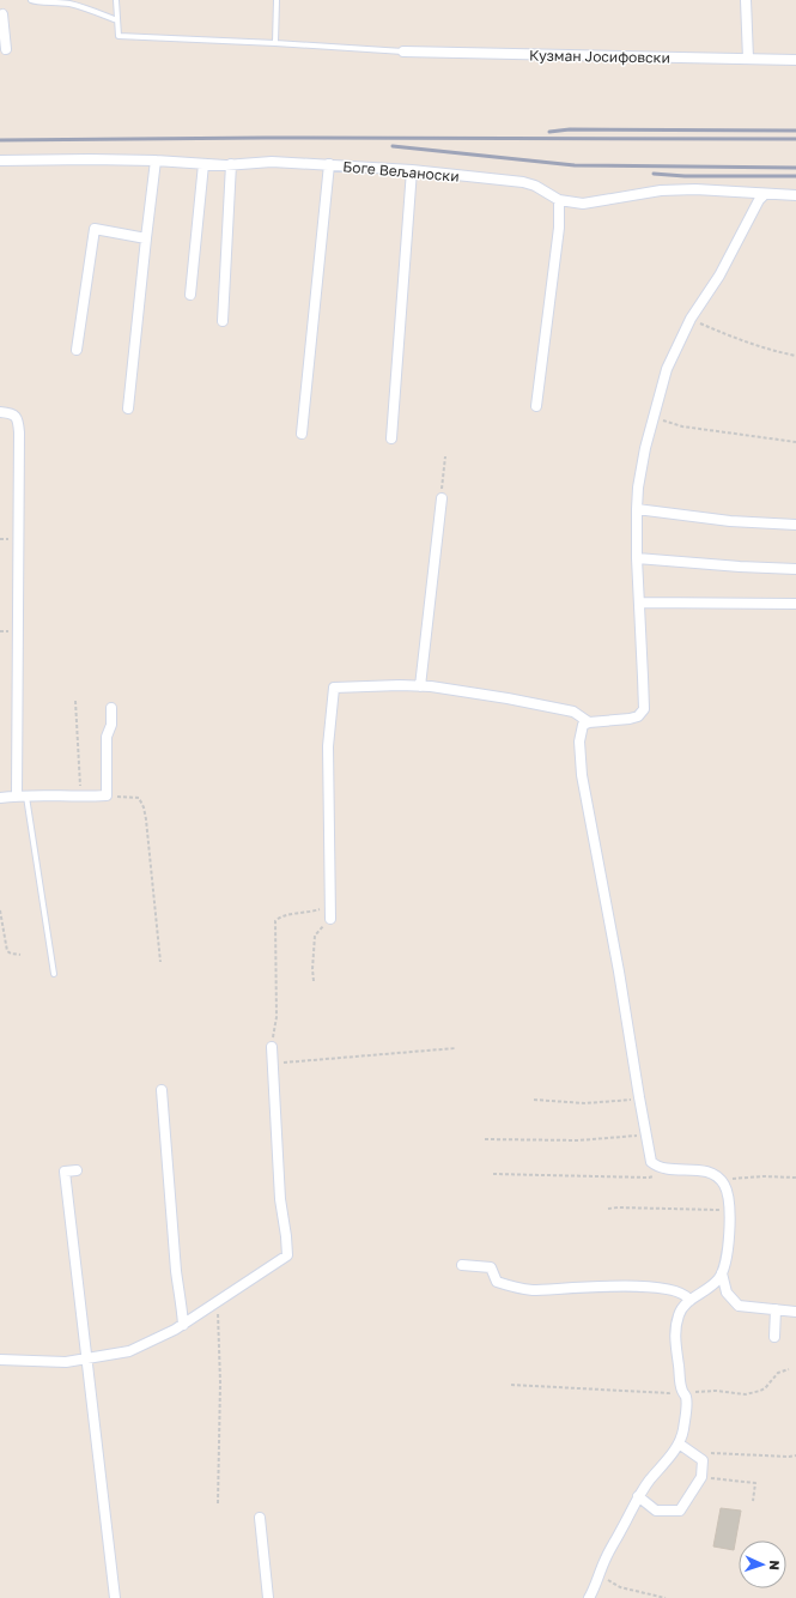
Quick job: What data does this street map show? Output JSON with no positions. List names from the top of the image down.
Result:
{
  "streets": {
    "street": ["Кузман Јосифовски", "Боге Вељаноски"]
  },
  "north": "right"
}
